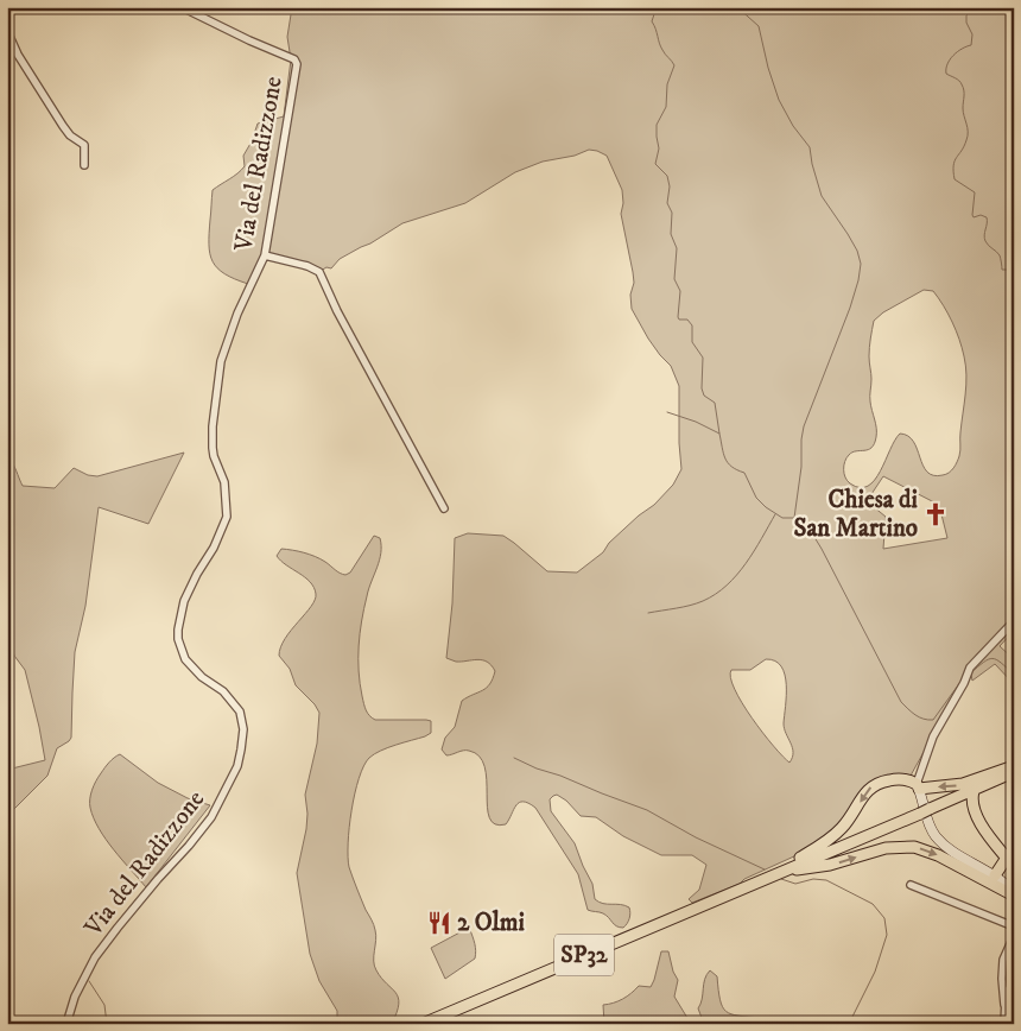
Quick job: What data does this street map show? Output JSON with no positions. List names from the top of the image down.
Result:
{
  "streets": {
    "main road": ["SP32"],
    "street": ["Via del Radizzone"]
  },
  "places": {
    "church": ["Chiesa di San Martino"],
    "restaurant": ["2 Olmi"]
  }
}
